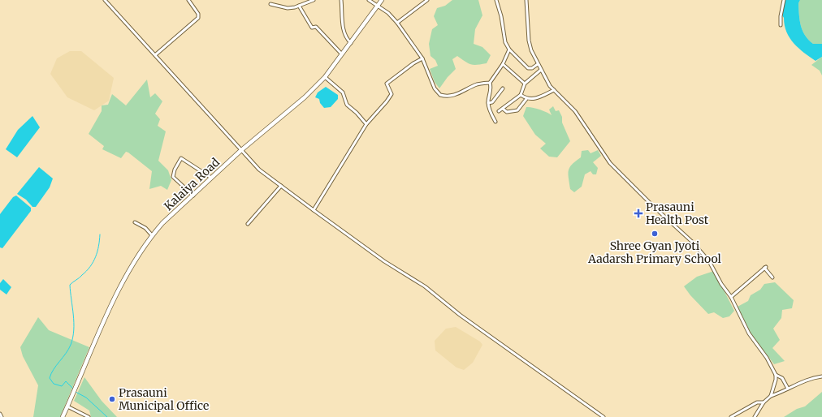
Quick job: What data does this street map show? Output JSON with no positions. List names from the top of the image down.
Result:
{
  "streets": {
    "main road": ["Kalaiya Road"]
  },
  "places": {
    "health": ["Prasauni Health Post"],
    "other": ["Shree Gyan Jyoti Aadarsh Primary School", "Prasauni Municipal Office"]
  }
}
